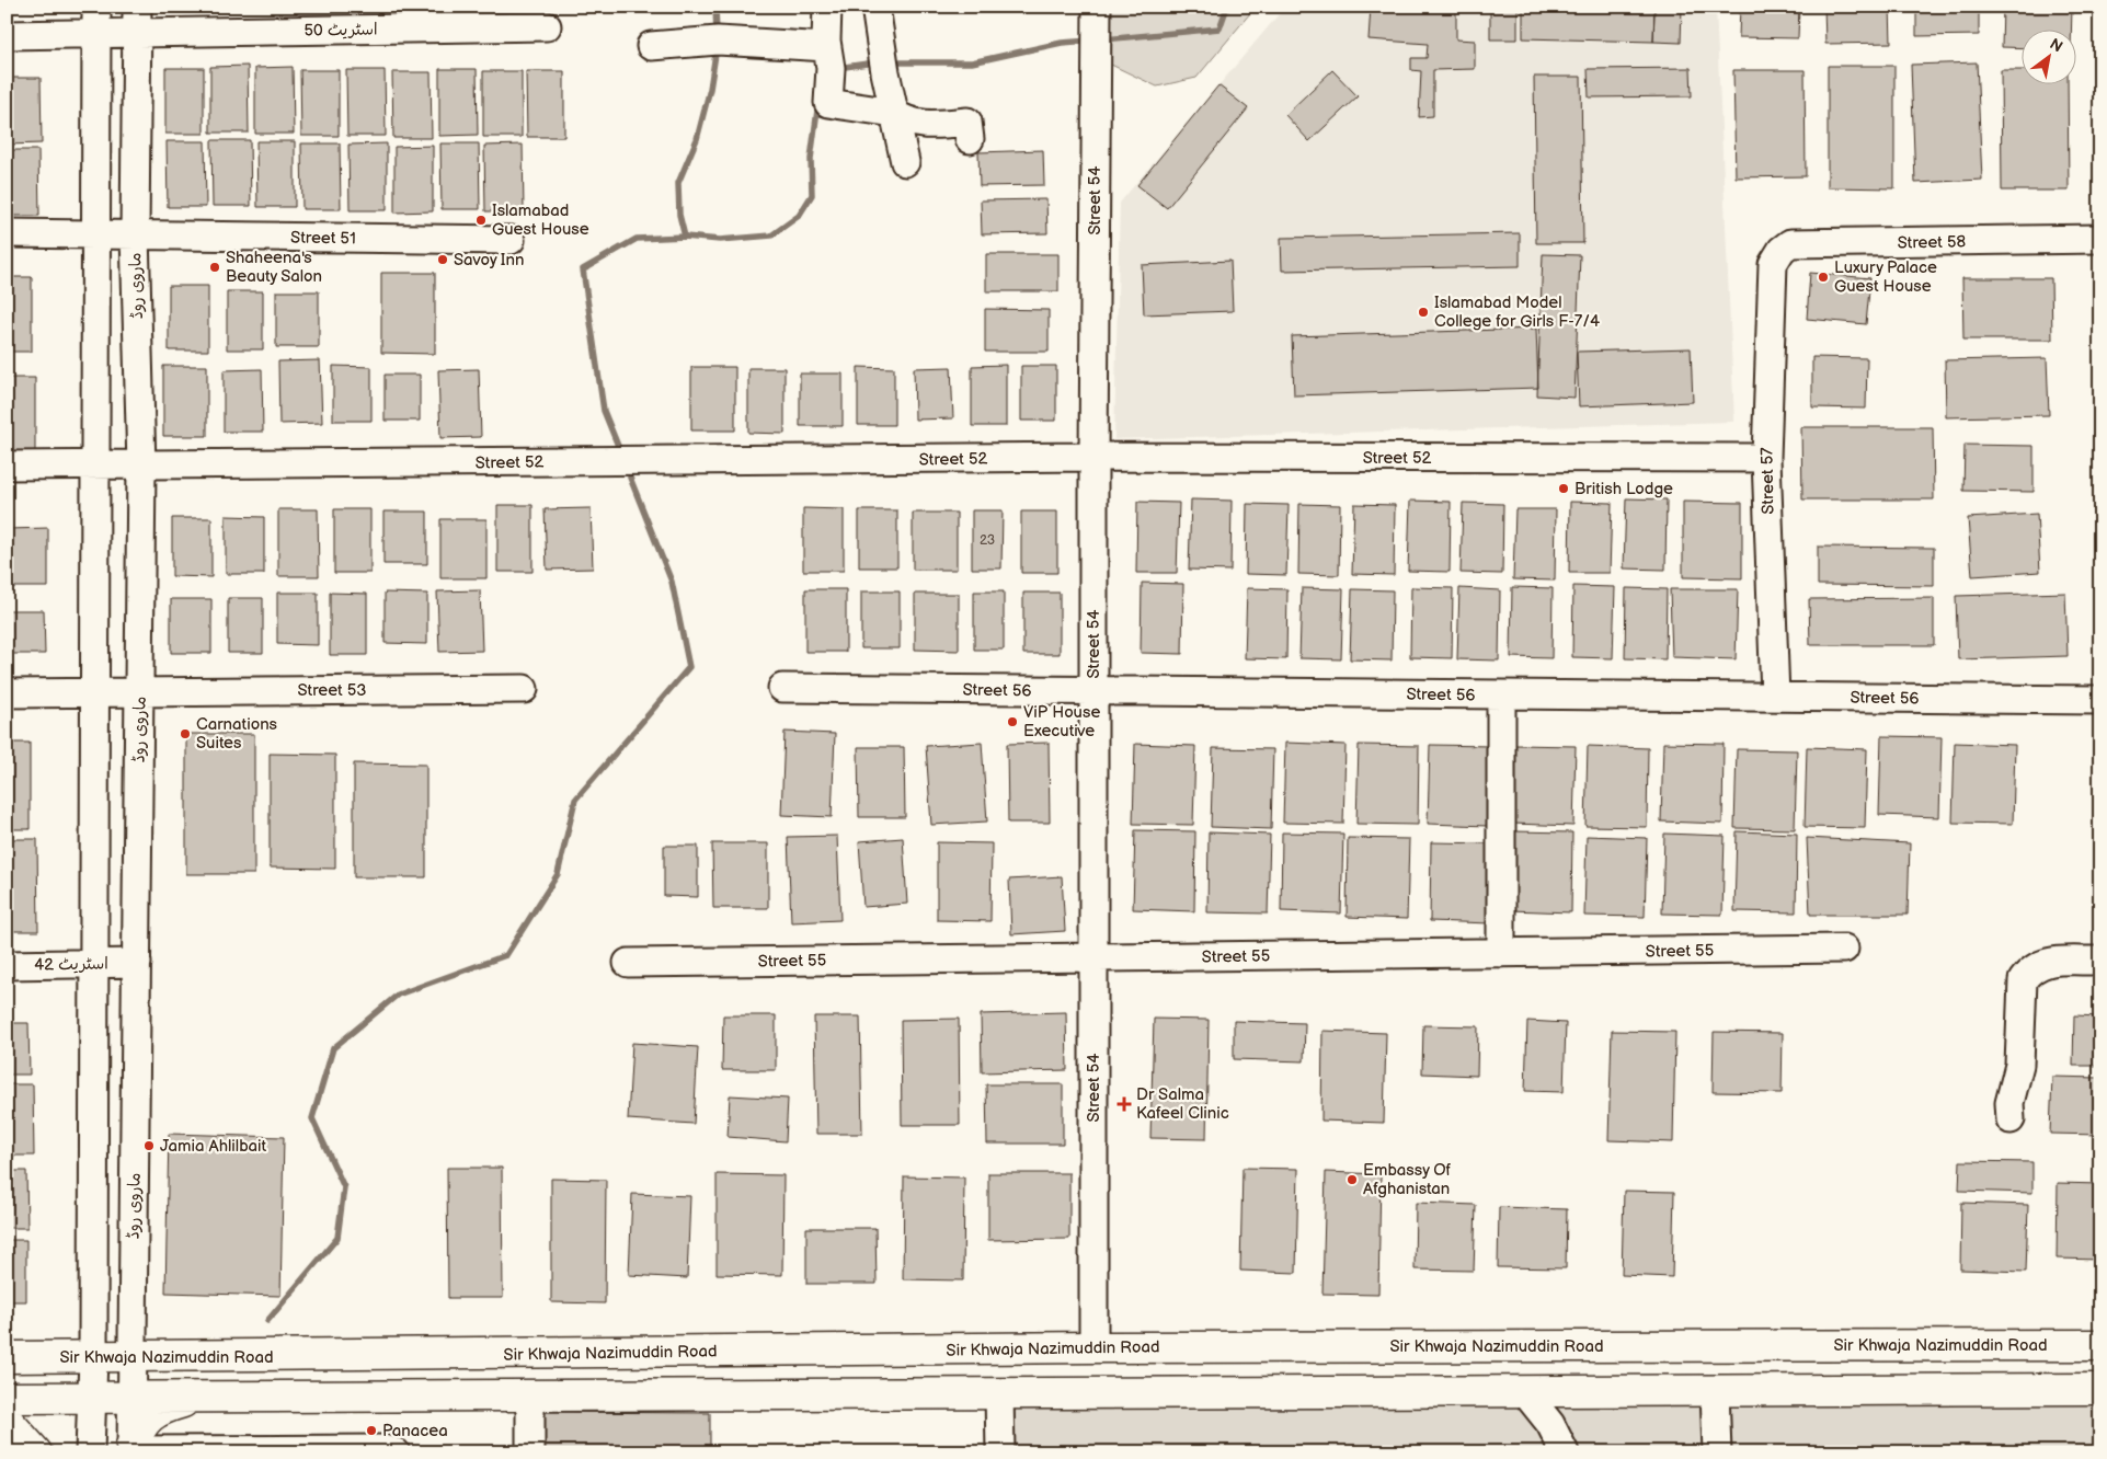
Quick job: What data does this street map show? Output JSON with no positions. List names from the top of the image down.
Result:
{
  "streets": {
    "main road": ["Sir Khwaja Nazimuddin Road"],
    "street": [
      "اسٹریٹ 50",
      "Street 54",
      "Street 51",
      "Street 58",
      "ماروی روڈ",
      "Street 52",
      "Street 57",
      "Street 53",
      "Street 56",
      "Street 55",
      "اسٹریٹ 42"
    ]
  },
  "crossings": [
    ["اسٹریٹ 50", "ماروی روڈ"],
    ["Street 54", "Street 52"],
    ["Street 54", "Street 56"],
    ["Street 54", "Street 55"],
    ["Street 54", "Sir Khwaja Nazimuddin Road"],
    ["Street 51", "ماروی روڈ"],
    ["Street 58", "Street 57"],
    ["ماروی روڈ", "Street 52"],
    ["ماروی روڈ", "Street 53"],
    ["ماروی روڈ", "اسٹریٹ 42"],
    ["ماروی روڈ", "Sir Khwaja Nazimuddin Road"],
    ["Street 52", "Street 57"],
    ["Street 57", "Street 56"]
  ],
  "places": {
    "other": [
      "Islamabad Guest House",
      "Savoy Inn",
      "Shaheena's Beauty Salon",
      "Luxury Palace Guest House",
      "Islamabad Model College for Girls F-7/4",
      "British Lodge",
      "ViP House Executive",
      "Carnations Suites",
      "Jamia Ahlilbait",
      "Embassy Of Afghanistan",
      "Panacea"
    ],
    "health": ["Dr Salma Kafeel Clinic"]
  },
  "house_numbers": ["23"],
  "north": "top right"
}
